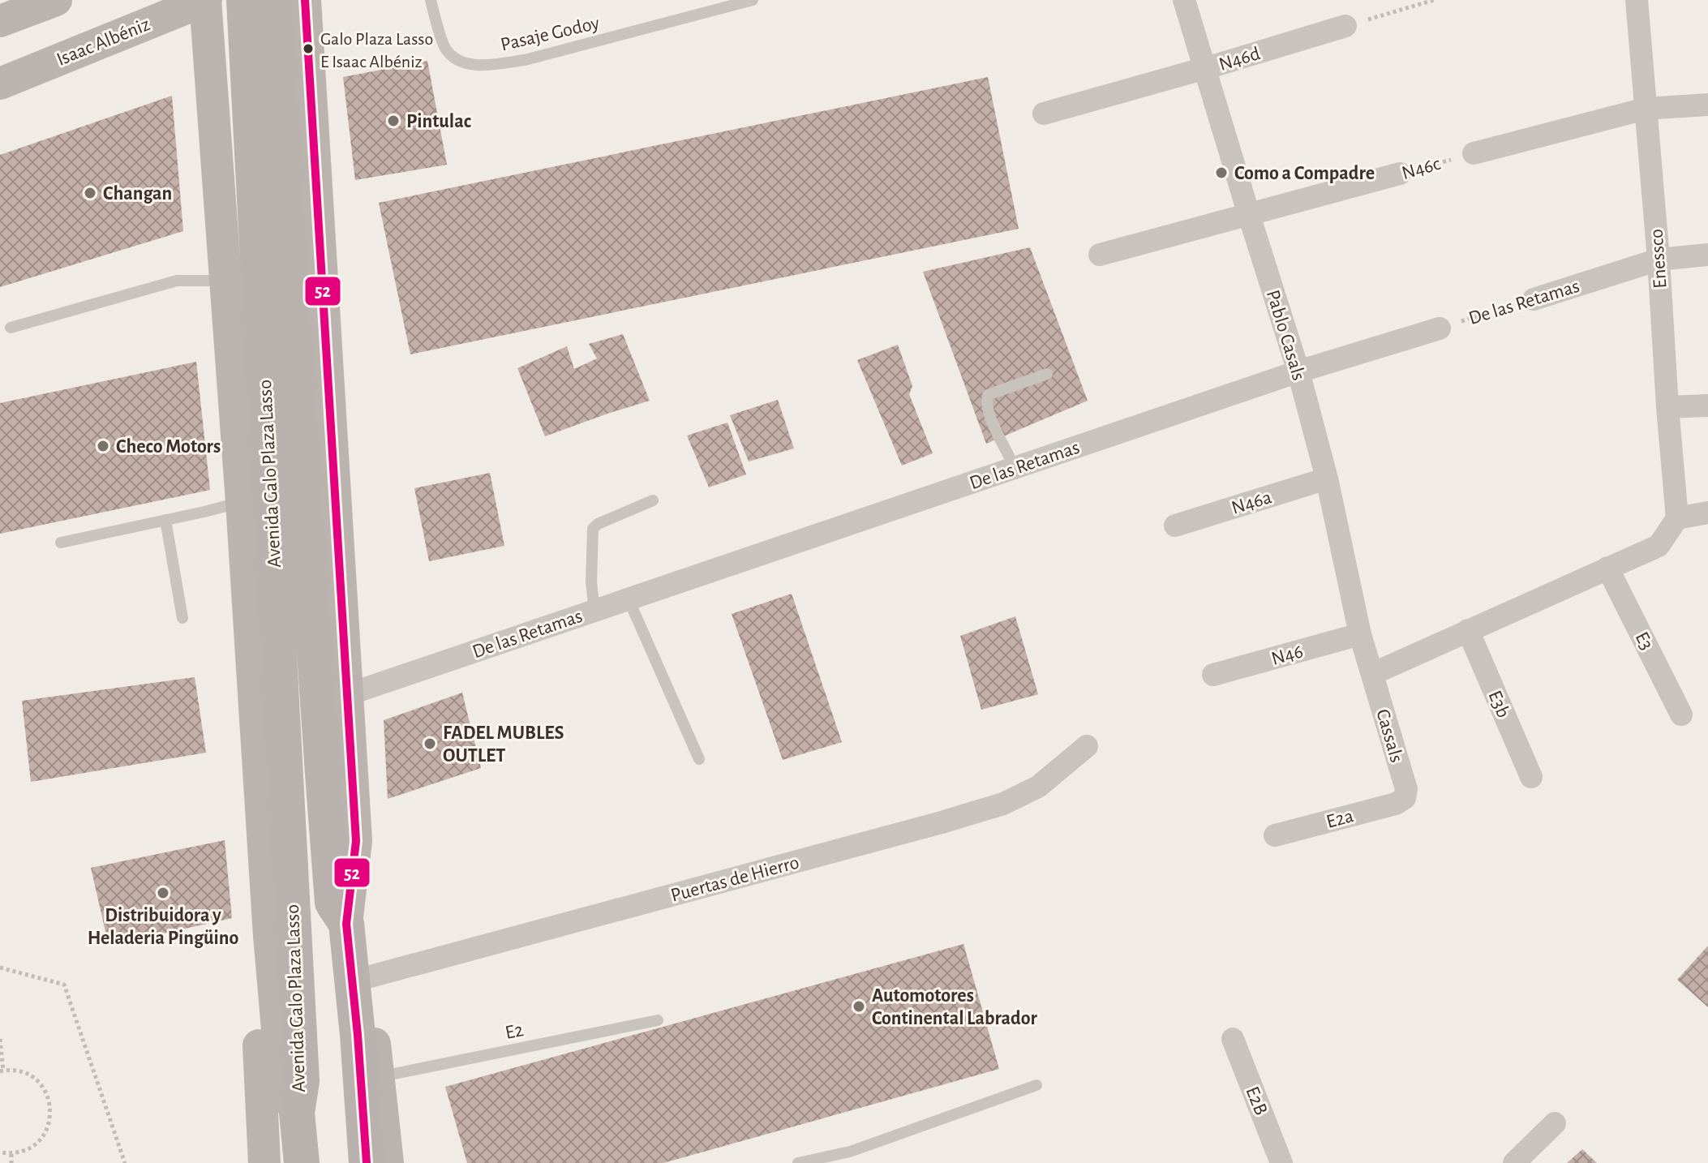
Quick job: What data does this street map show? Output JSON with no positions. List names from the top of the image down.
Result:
{
  "streets": {
    "main road": ["Isaac Albéniz", "Avenida Galo Plaza Lasso"],
    "street": [
      "N46d",
      "N46c",
      "Enessco",
      "De las Retamas",
      "Pablo Casals",
      "N46a",
      "E3",
      "N46",
      "E3b",
      "Cassals",
      "E2a",
      "Puertas de Hierro",
      "E2B"
    ],
    "lane": ["Pasaje Godoy", "E2"]
  },
  "crossings": [
    ["Isaac Albéniz", "Avenida Galo Plaza Lasso"],
    ["N46d", "Pablo Casals"],
    ["N46c", "Pablo Casals"],
    ["Enessco", "De las Retamas"],
    ["De las Retamas", "Pablo Casals"],
    ["Pablo Casals", "N46a"],
    ["Pablo Casals", "N46"],
    ["Pablo Casals", "Cassals"],
    ["Cassals", "E2a"]
  ],
  "places": [
    "Galo Plaza Lasso E Isaac Albéniz",
    "Pintulac",
    "Como a Compadre",
    "Changan",
    "Checo Motors",
    "FADEL MUBLES OUTLET",
    "Distribuidora y Heladeria Pingüino",
    "Automotores Continental Labrador"
  ],
  "lines": ["transit line 52"]
}
